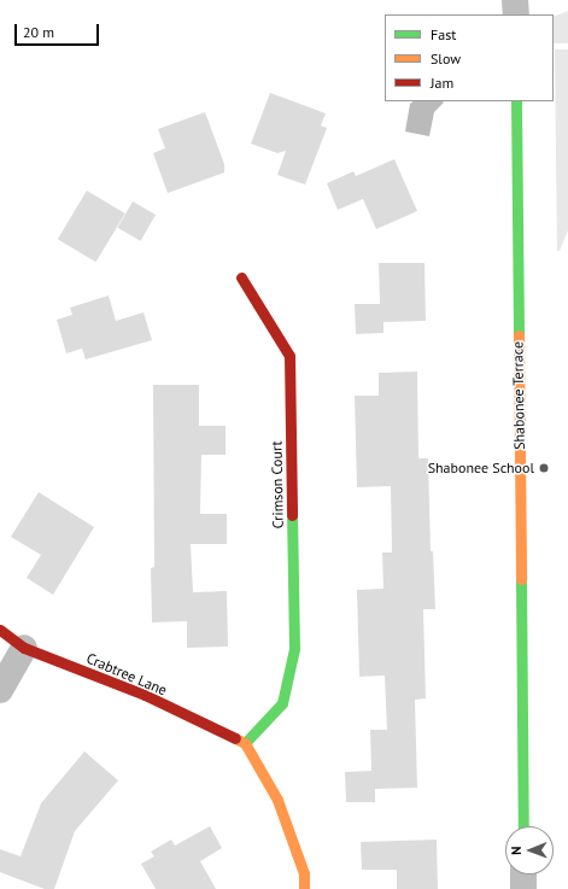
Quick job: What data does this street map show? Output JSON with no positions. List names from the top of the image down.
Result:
{
  "streets": {
    "street": ["Shabonee Terrace", "Crimson Court", "Crabtree Lane"]
  },
  "crossings": [
    ["Crimson Court", "Crabtree Lane"]
  ],
  "places": ["Shabonee School"],
  "legend": ["Fast", "Slow", "Jam"],
  "scale_bar": "20 m",
  "north": "left"
}
